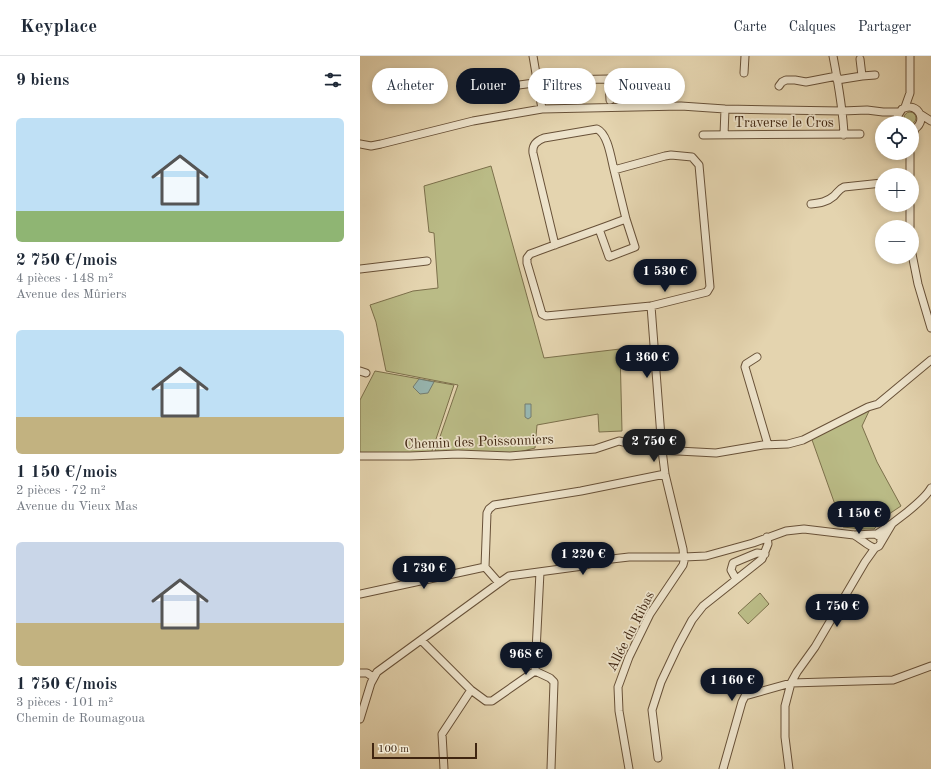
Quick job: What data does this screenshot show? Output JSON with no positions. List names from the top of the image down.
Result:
{
  "streets": {
    "street": ["Traverse le Cros", "Chemin des Poissonniers", "Allée du Ribas"]
  },
  "scale_bar": "100 m",
  "page": {
    "header": "Keyplace",
    "nav": ["Carte", "Calques", "Partager"],
    "heading": "9 biens",
    "chip": [
      "Acheter",
      "Louer",
      "Filtres",
      "Nouveau"
    ],
    "list": [
      {
        "name": "2 750 €/mois",
        "note": "4 pièces · 148 m² · Avenue des Mûriers"
      },
      {
        "name": "1 150 €/mois",
        "note": "2 pièces · 72 m² · Avenue du Vieux Mas"
      },
      {
        "name": "1 750 €/mois",
        "note": "3 pièces · 101 m² · Chemin de Roumagoua"
      }
    ],
    "map_buttons": ["+", "−"],
    "price": [
      "1 530 €",
      "1 360 €",
      "2 750 €",
      "1 150 €",
      "1 220 €",
      "1 730 €",
      "1 750 €",
      "968 €",
      "1 160 €"
    ],
    "scale": "100 m"
  }
}
